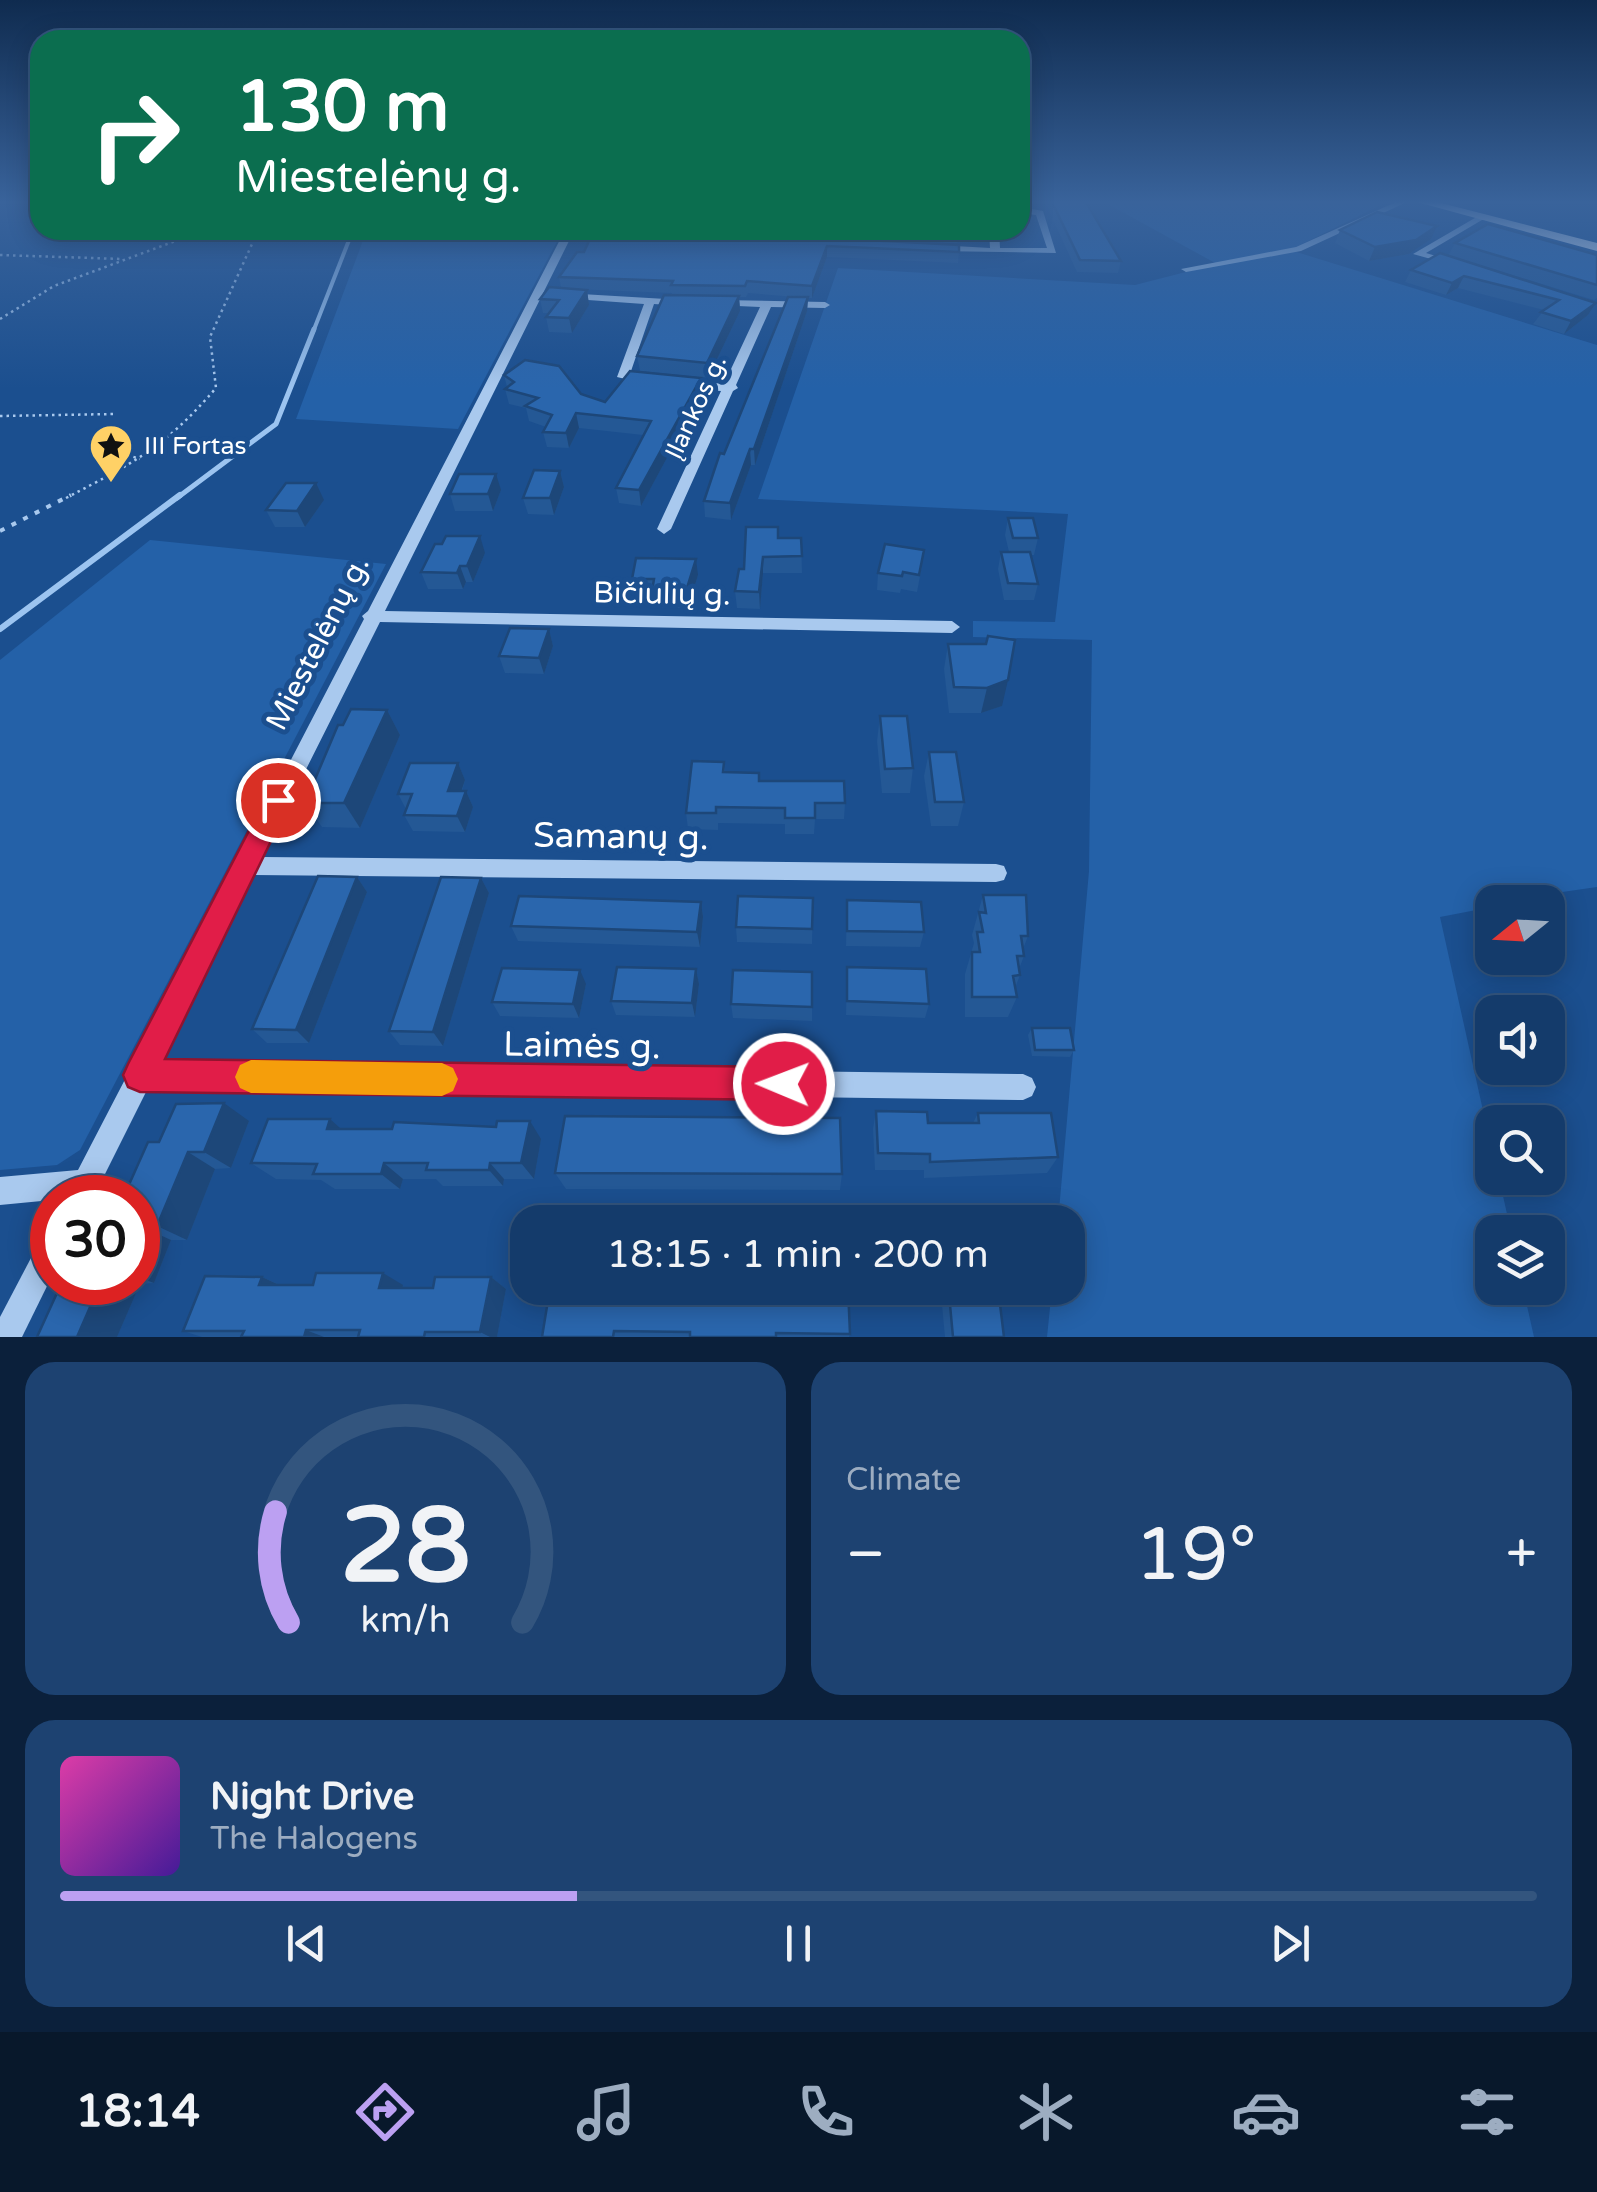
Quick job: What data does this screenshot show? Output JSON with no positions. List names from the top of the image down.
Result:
{
  "streets": {
    "street": [
      "Įlankos g.",
      "Bičiulių g.",
      "Miestelėnų g.",
      "Samanų g.",
      "Laimės g."
    ]
  },
  "crossings": [
    ["Bičiulių g.", "Miestelėnų g."],
    ["Miestelėnų g.", "Samanų g."],
    ["Miestelėnų g.", "Laimės g."]
  ],
  "places": {
    "place": ["III Fortas"]
  },
  "north": "left",
  "page": {
    "turn": ["130 m", "Miestelėnų g."],
    "limit": "30",
    "trip": "18:15 · 1 min · 200 m",
    "tile": "Climate",
    "heat": ["−", "19°", "+"],
    "song": ["Night Drive", "The Halogens"],
    "tabs": "18:14",
    "gauge": ["28", "km/h"]
  }
}
